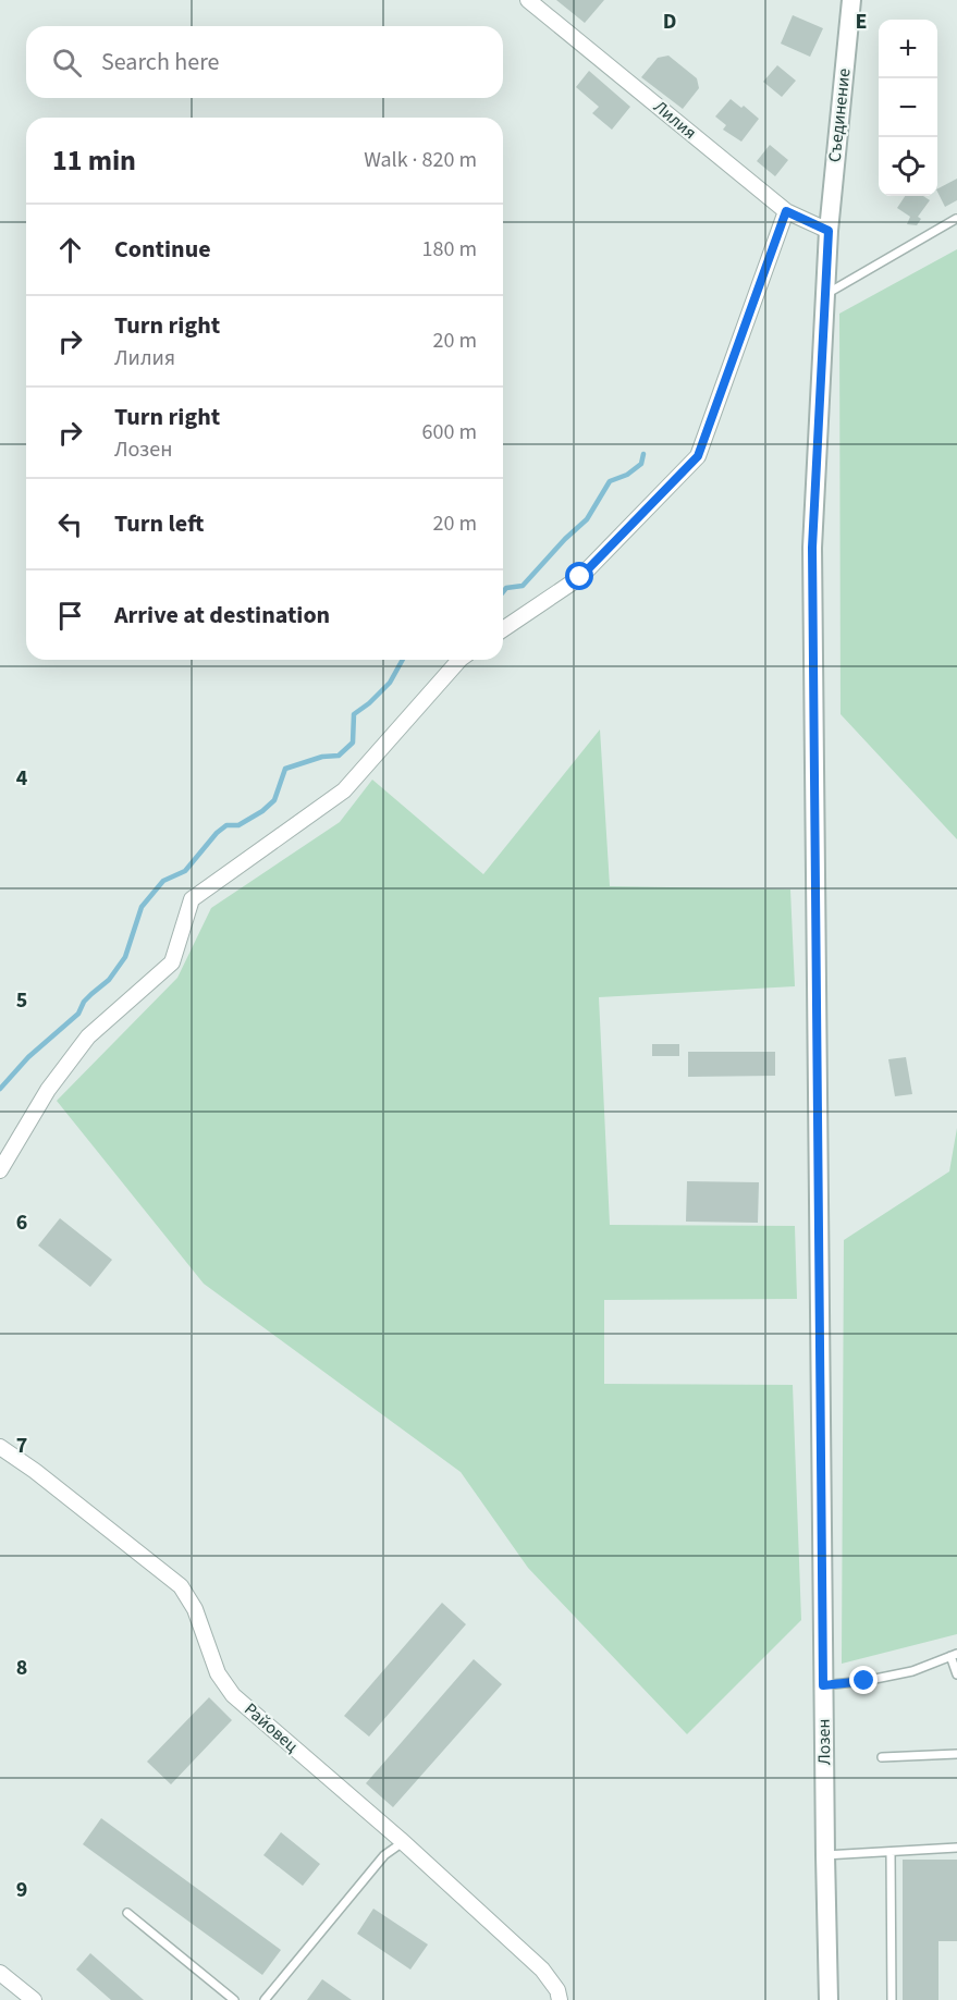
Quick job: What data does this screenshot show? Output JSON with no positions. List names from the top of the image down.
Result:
{
  "streets": {
    "street": [
      "Съединение",
      "Лилия",
      "Райовец",
      "Лозен"
    ]
  },
  "crossings": [
    ["Съединение", "Лилия"],
    ["Съединение", "Лозен"],
    ["Лилия", "Лозен"]
  ],
  "page": {
    "map_buttons": ["+", "−"],
    "search": "Search here",
    "heading": ["11 min", "Walk · 820 m"],
    "list": [
      ["Continue", "180 m"],
      ["Turn right", "Лилия", "20 m"],
      ["Turn right", "Лозен", "600 m"],
      ["Turn left", "20 m"],
      "Arrive at destination"
    ]
  },
  "grid": {
    "columns": ["D", "E"],
    "rows": [
      "4",
      "5",
      "6",
      "7",
      "8",
      "9"
    ]
  }
}
